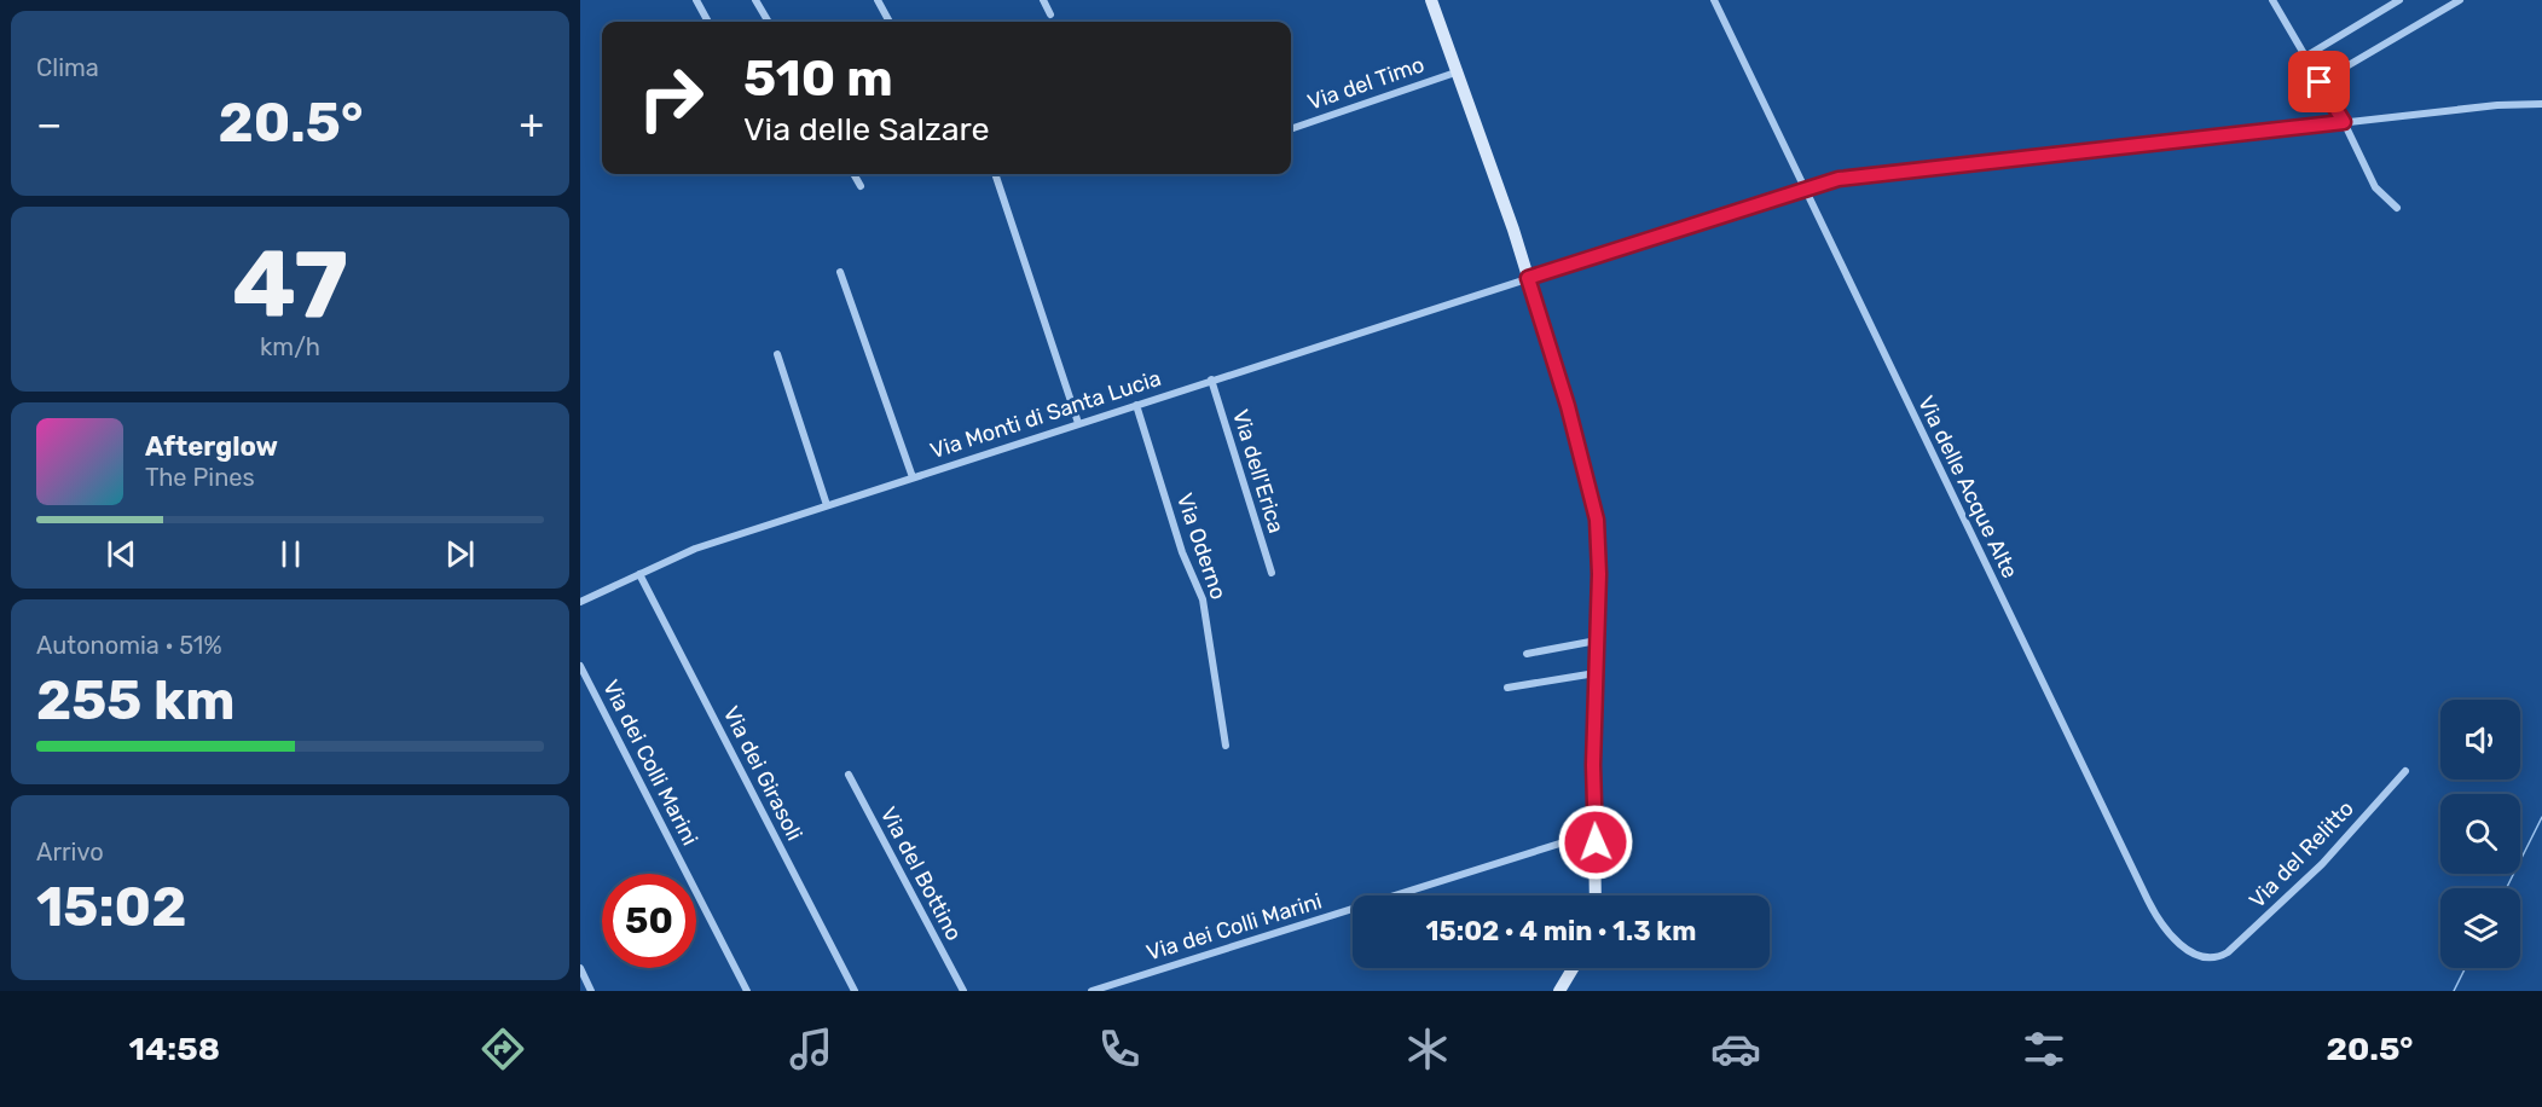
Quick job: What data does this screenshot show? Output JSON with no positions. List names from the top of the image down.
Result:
{
  "streets": {
    "street": [
      "Via del Timo",
      "Via Monti di Santa Lucia",
      "Via dell'Erica",
      "Via delle Acque Alte",
      "Via Oderno",
      "Via dei Colli Marini",
      "Via dei Girasoli",
      "Via del Relitto",
      "Via del Bottino"
    ]
  },
  "crossings": [
    ["Via Monti di Santa Lucia", "Via dell'Erica"],
    ["Via Monti di Santa Lucia", "Via delle Acque Alte"],
    ["Via Monti di Santa Lucia", "Via Oderno"],
    ["Via Monti di Santa Lucia", "Via dei Girasoli"],
    ["Via delle Acque Alte", "Via del Relitto"]
  ],
  "page": {
    "tile": [
      "Clima",
      ["47", "km/h"],
      ["Autonomia · 51%", "255 km"],
      ["Arrivo", "15:02"]
    ],
    "turn": ["510 m", "Via delle Salzare"],
    "heat": ["−", "20.5°", "+"],
    "song": ["Afterglow", "The Pines"],
    "limit": "50",
    "trip": "15:02 · 4 min · 1.3 km",
    "tabs": ["14:58", "20.5°"]
  }
}
